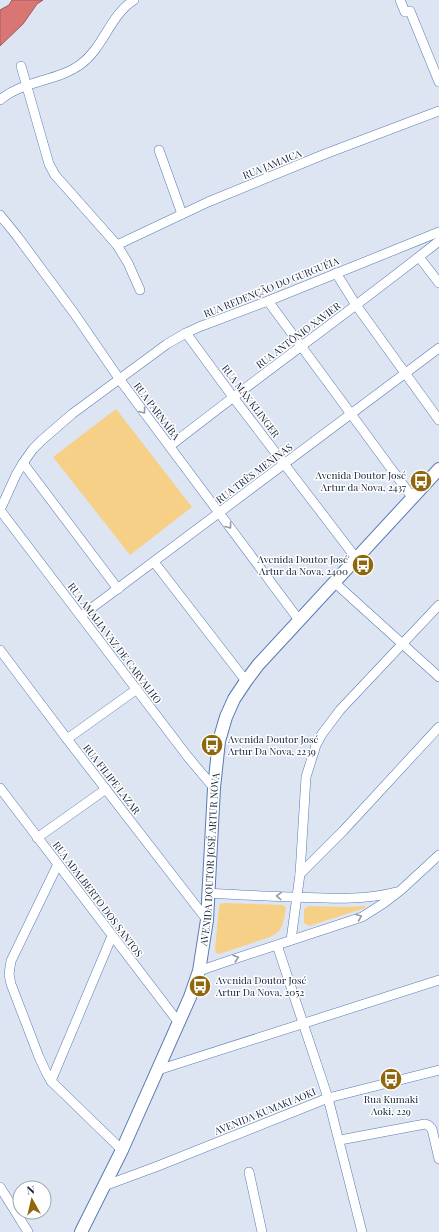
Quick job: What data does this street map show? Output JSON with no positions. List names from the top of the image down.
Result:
{
  "streets": {
    "main road": ["AVENIDA DOUTOR JOSÉ ARTUR NOVA"],
    "street": [
      "RUA JAMAICA",
      "RUA REDENÇÃO DO GURGUÉIA",
      "RUA ANTÔNIO XAVIER",
      "RUA MAX KLINGER",
      "RUA PARNAÍBA",
      "RUA TRÊS MENINAS",
      "RUA AMALIA VAZ DE CARVALHO",
      "RUA FILIPE LAZAR",
      "RUA ADALBERTO DOS SANTOS",
      "AVENIDA KUMAKI AOKI"
    ]
  },
  "crossings": [
    ["RUA REDENÇÃO DO GURGUÉIA", "RUA MAX KLINGER"],
    ["RUA REDENÇÃO DO GURGUÉIA", "RUA PARNAÍBA"],
    ["RUA ANTÔNIO XAVIER", "RUA MAX KLINGER"],
    ["RUA ANTÔNIO XAVIER", "RUA PARNAÍBA"],
    ["RUA MAX KLINGER", "RUA TRÊS MENINAS"],
    ["RUA MAX KLINGER", "AVENIDA DOUTOR JOSÉ ARTUR NOVA"],
    ["RUA PARNAÍBA", "RUA TRÊS MENINAS"],
    ["RUA PARNAÍBA", "AVENIDA DOUTOR JOSÉ ARTUR NOVA"],
    ["RUA TRÊS MENINAS", "RUA AMALIA VAZ DE CARVALHO"],
    ["RUA AMALIA VAZ DE CARVALHO", "AVENIDA DOUTOR JOSÉ ARTUR NOVA"],
    ["RUA FILIPE LAZAR", "AVENIDA DOUTOR JOSÉ ARTUR NOVA"],
    ["AVENIDA DOUTOR JOSÉ ARTUR NOVA", "RUA ADALBERTO DOS SANTOS"],
    ["AVENIDA DOUTOR JOSÉ ARTUR NOVA", "AVENIDA KUMAKI AOKI"]
  ],
  "places": {
    "bus stop": [
      "Avenida Doutor José Artur da Nova, 2437",
      "Avenida Doutor José Artur da Nova, 2400",
      "Avenida Doutor José Artur Da Nova, 2239",
      "Avenida Doutor José Artur Da Nova, 2052",
      "Rua Kumaki Aoki, 229"
    ]
  },
  "north": "top"
}
